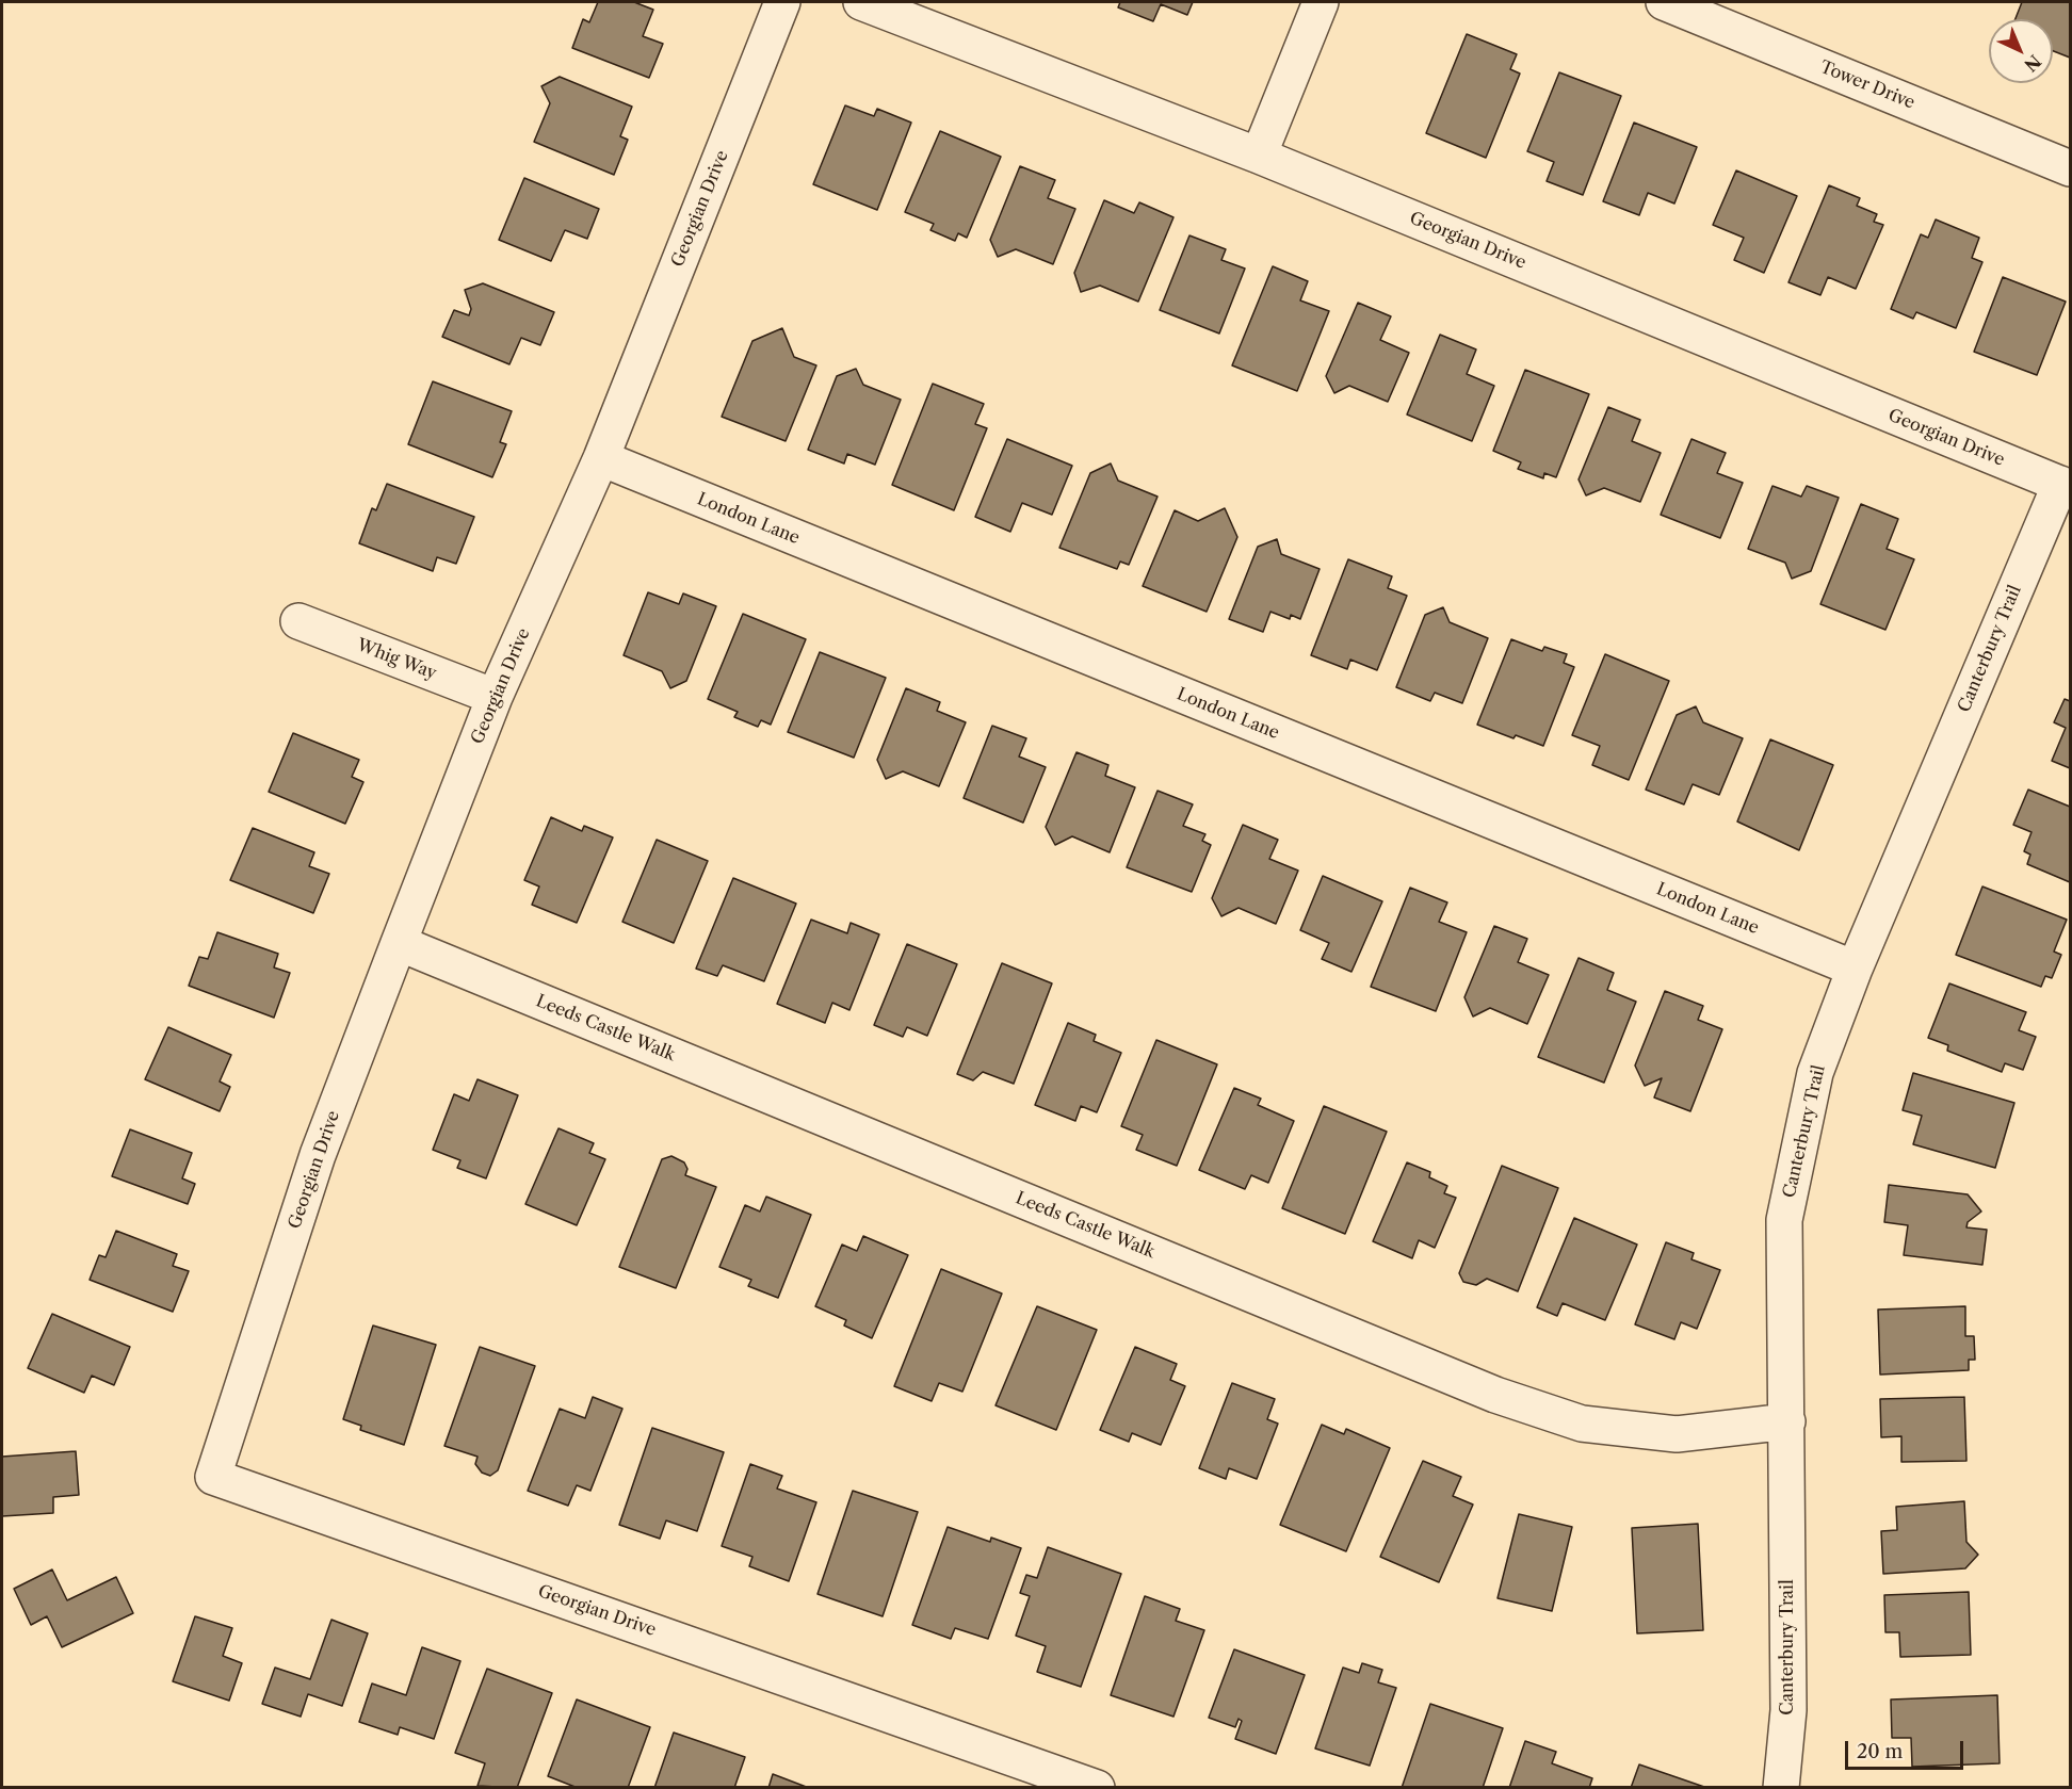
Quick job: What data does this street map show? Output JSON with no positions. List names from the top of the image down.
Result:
{
  "streets": {
    "street": [
      "Tower Drive",
      "Georgian Drive",
      "London Lane",
      "Canterbury Trail",
      "Whig Way",
      "Leeds Castle Walk"
    ]
  },
  "crossings": [
    ["Georgian Drive", "London Lane"],
    ["Georgian Drive", "Canterbury Trail"],
    ["Georgian Drive", "Whig Way"],
    ["Georgian Drive", "Leeds Castle Walk"],
    ["London Lane", "Canterbury Trail"],
    ["Canterbury Trail", "Leeds Castle Walk"]
  ],
  "scale_bar": "20 m",
  "north": "bottom right"
}
